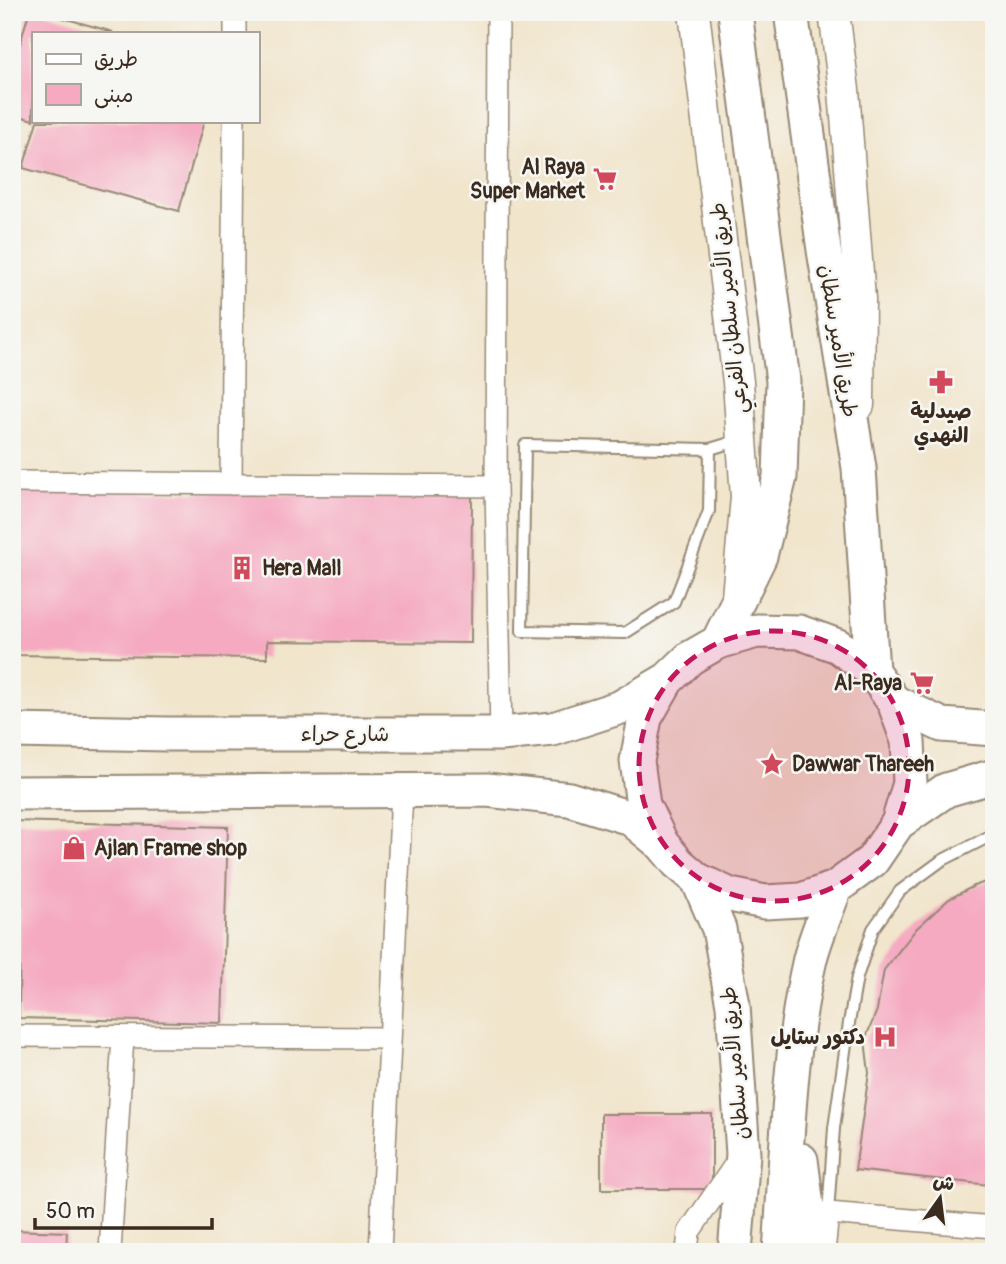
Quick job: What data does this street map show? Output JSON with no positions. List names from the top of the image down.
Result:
{
  "streets": {
    "main road": ["طريق الأمير سلطان الفرعي", "طريق الأمير سلطان", "شارع حراء"]
  },
  "places": {
    "supermarket": ["Al Raya Super Market", "Al-Raya"],
    "pharmacy": ["صيدلية النهدي"],
    "building": ["Hera Mall"],
    "place": ["Dawwar Thareeh"],
    "shop": ["Ajlan Frame shop"],
    "hospital": ["دكتور ستايل"]
  },
  "legend": ["طريق", "مبنى"],
  "scale_bar": "50 m",
  "north": "top"
}
